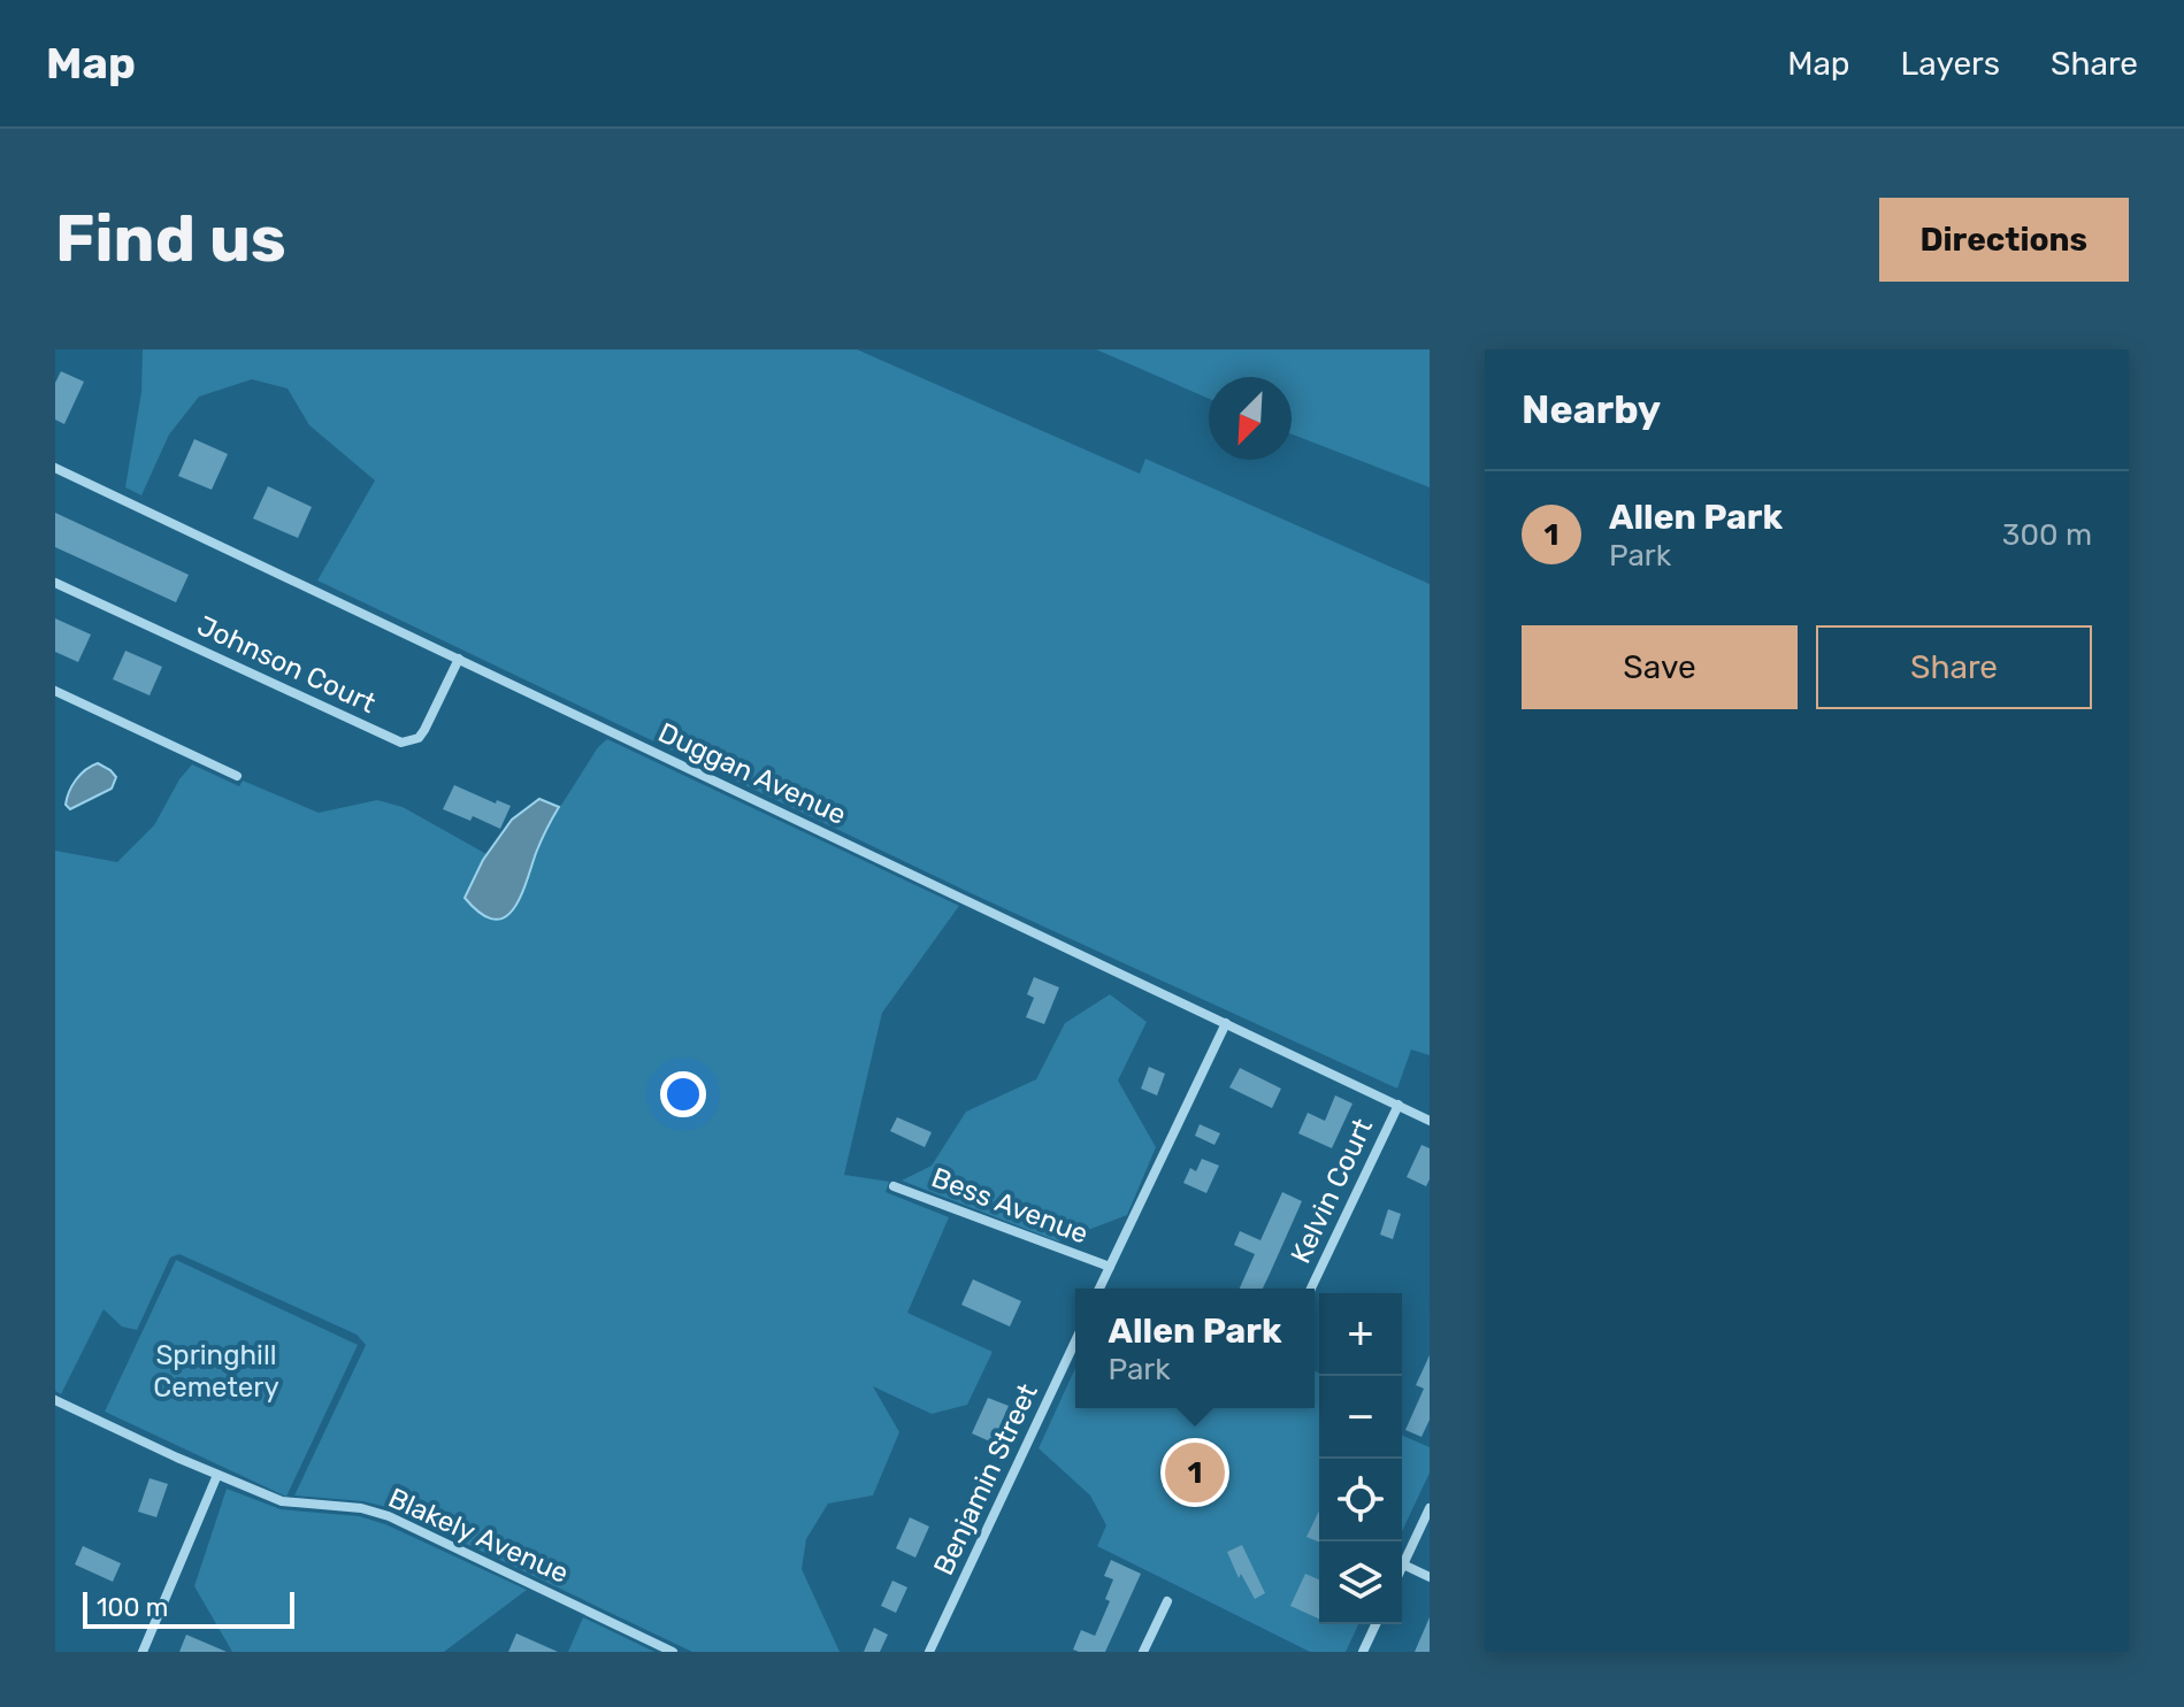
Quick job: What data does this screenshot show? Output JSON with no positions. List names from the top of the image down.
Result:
{
  "streets": {
    "street": [
      "Johnson Court",
      "Duggan Avenue",
      "Kelvin Court",
      "Bess Avenue",
      "Benjamin Street",
      "Blakely Avenue"
    ]
  },
  "crossings": [
    ["Johnson Court", "Duggan Avenue"],
    ["Duggan Avenue", "Kelvin Court"]
  ],
  "parks": ["Springhill Cemetery"],
  "scale_bar": "100 m",
  "north": "bottom left",
  "page": {
    "header": "Map",
    "nav": ["Map", "Layers", "Share"],
    "buttons": [
      "Directions",
      ["Save", "Share"]
    ],
    "title": "Find us",
    "heading": "Nearby",
    "list": [
      {
        "mark": "1",
        "name": "Allen Park",
        "note": "Park",
        "value": "300 m"
      }
    ],
    "popup": ["Allen Park", "Park"],
    "map_buttons": ["+", "−"],
    "pins": "1",
    "scale": "100 m"
  }
}
